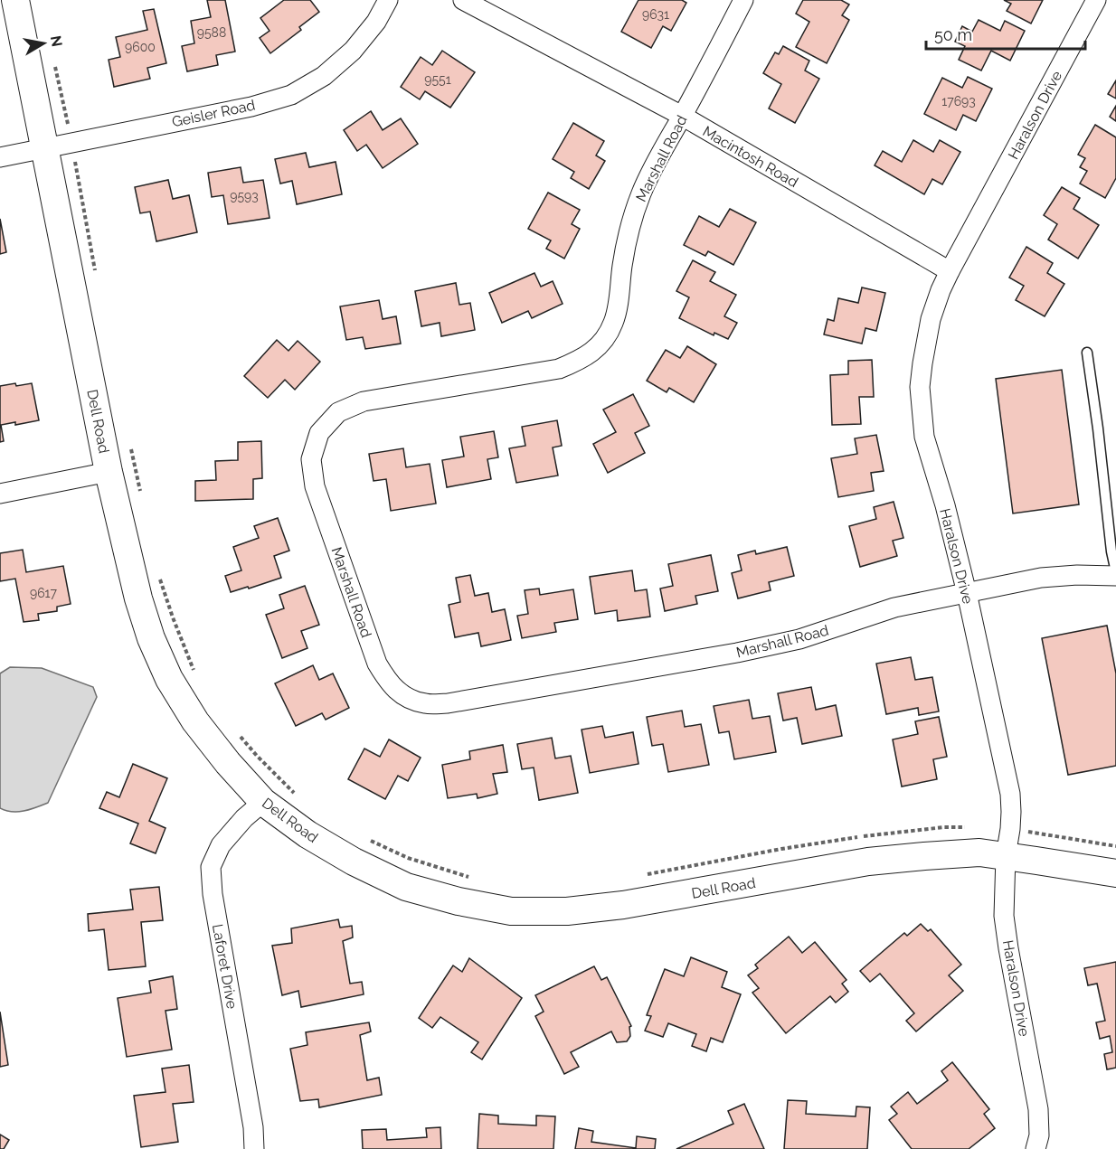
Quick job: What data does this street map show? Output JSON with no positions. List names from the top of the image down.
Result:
{
  "streets": {
    "street": [
      "Geisler Road",
      "Haralson Drive",
      "Macintosh Road",
      "Marshall Road",
      "Dell Road",
      "Laforet Drive"
    ]
  },
  "crossings": [
    ["Geisler Road", "Dell Road"],
    ["Haralson Drive", "Macintosh Road"],
    ["Haralson Drive", "Marshall Road"],
    ["Haralson Drive", "Dell Road"],
    ["Macintosh Road", "Marshall Road"],
    ["Dell Road", "Laforet Drive"]
  ],
  "house_numbers": [
    "9631",
    "9588",
    "9600",
    "9551",
    "17693",
    "9593",
    "9617"
  ],
  "scale_bar": "50 m",
  "north": "right"
}
